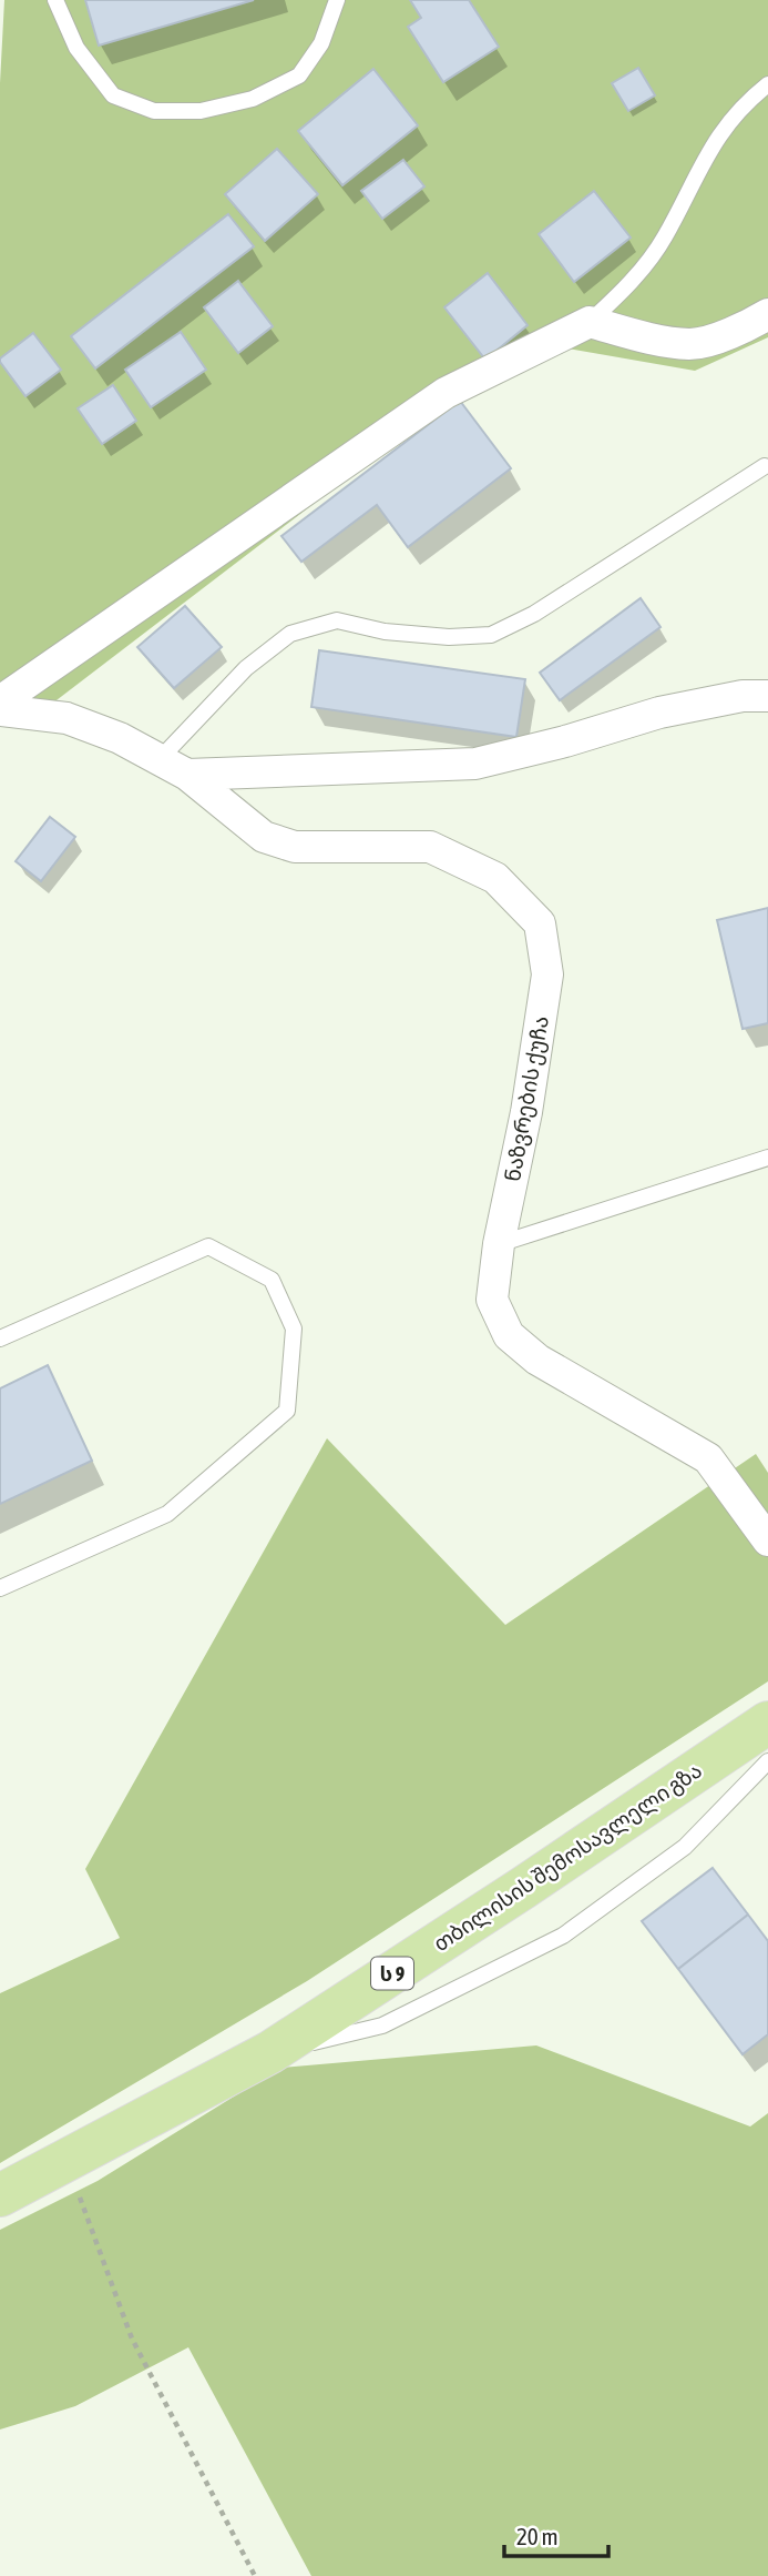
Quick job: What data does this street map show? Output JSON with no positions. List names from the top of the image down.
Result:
{
  "streets": {
    "highway": ["თბილისის შემოსავლელი გზა", "ს 9"],
    "street": ["ნაზვრების ქუჩა"]
  },
  "scale_bar": "20 m"
}
